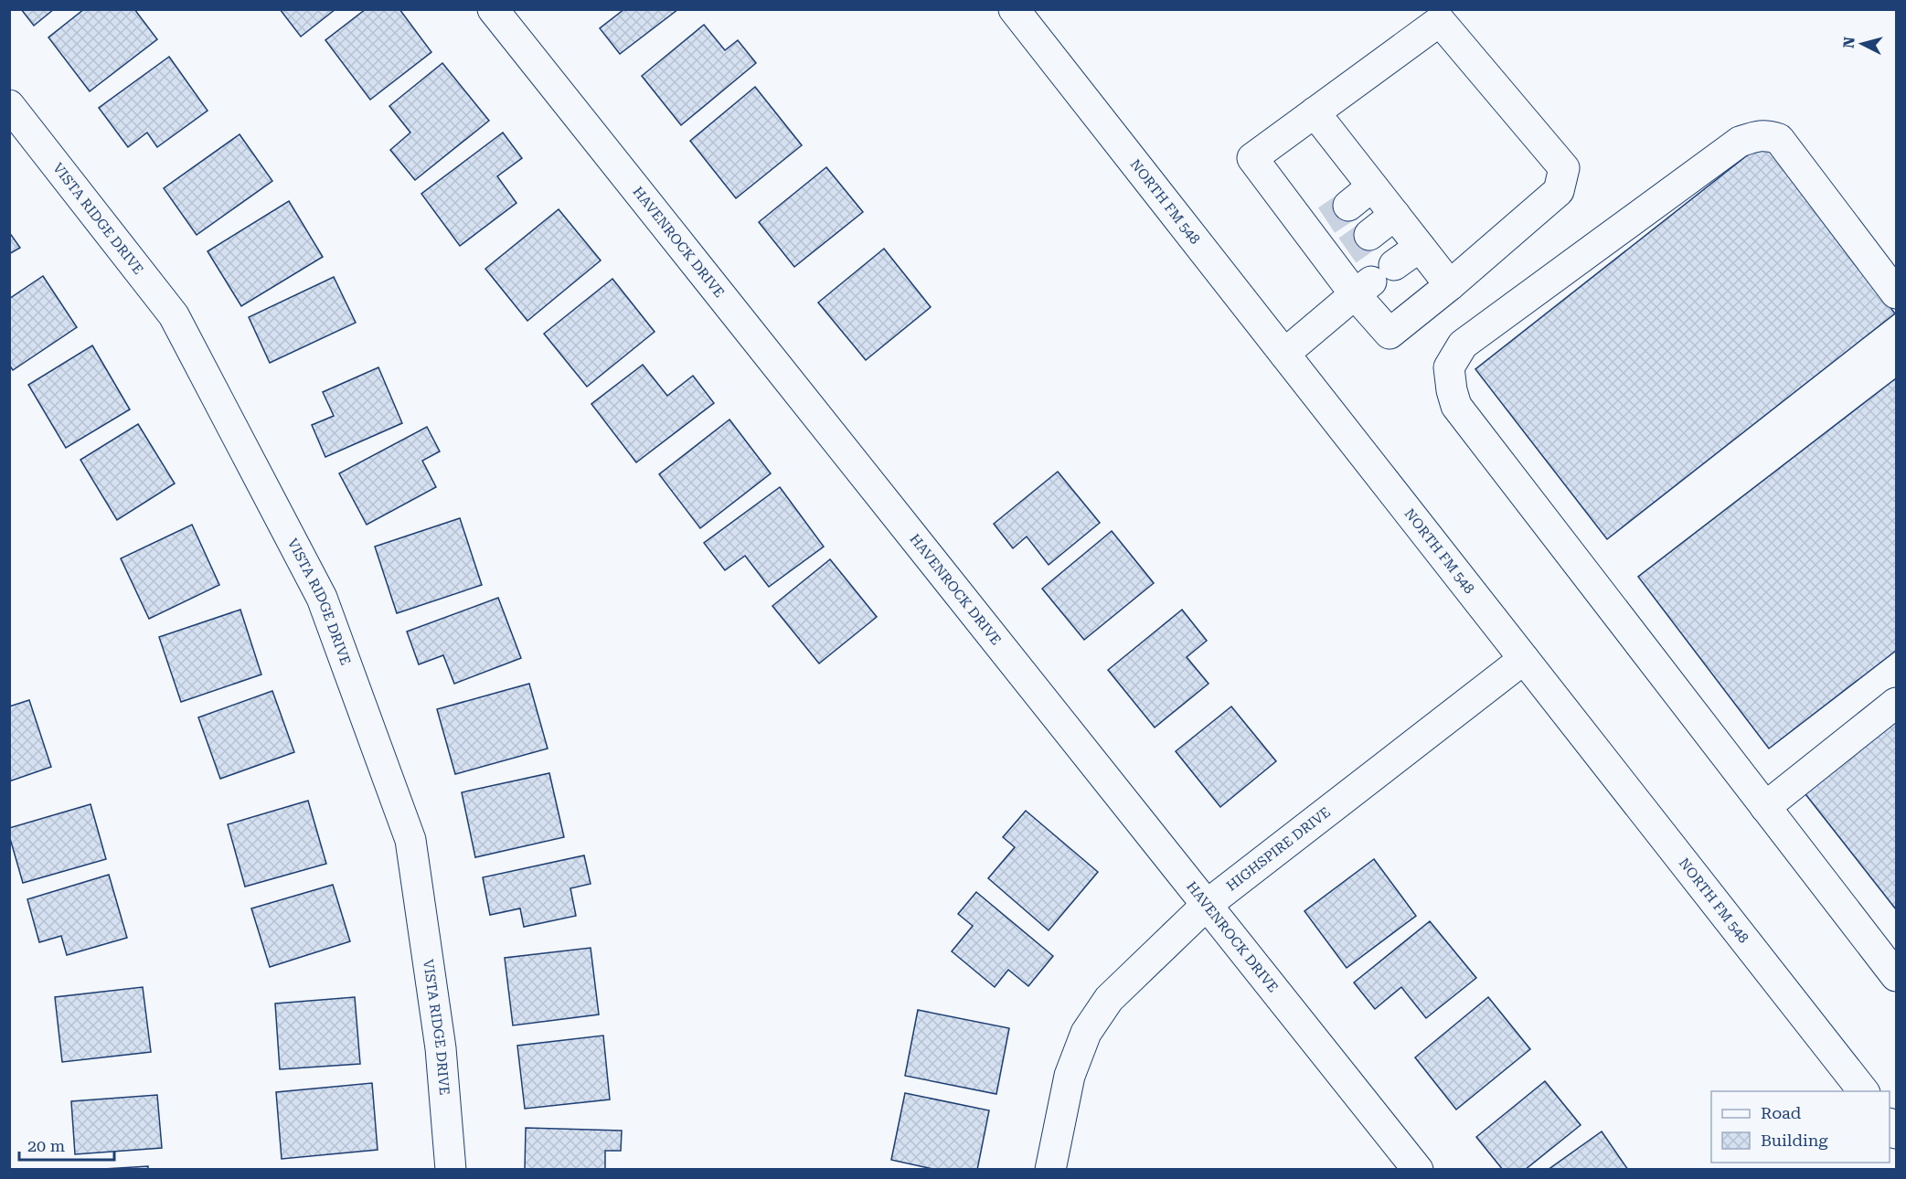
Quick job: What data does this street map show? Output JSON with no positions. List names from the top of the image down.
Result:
{
  "streets": {
    "street": [
      "NORTH FM 548",
      "VISTA RIDGE DRIVE",
      "HAVENROCK DRIVE",
      "HIGHSPIRE DRIVE"
    ]
  },
  "crossings": [
    ["NORTH FM 548", "HIGHSPIRE DRIVE"],
    ["HAVENROCK DRIVE", "HIGHSPIRE DRIVE"]
  ],
  "legend": ["Road", "Building"],
  "scale_bar": "20 m",
  "north": "left"
}
